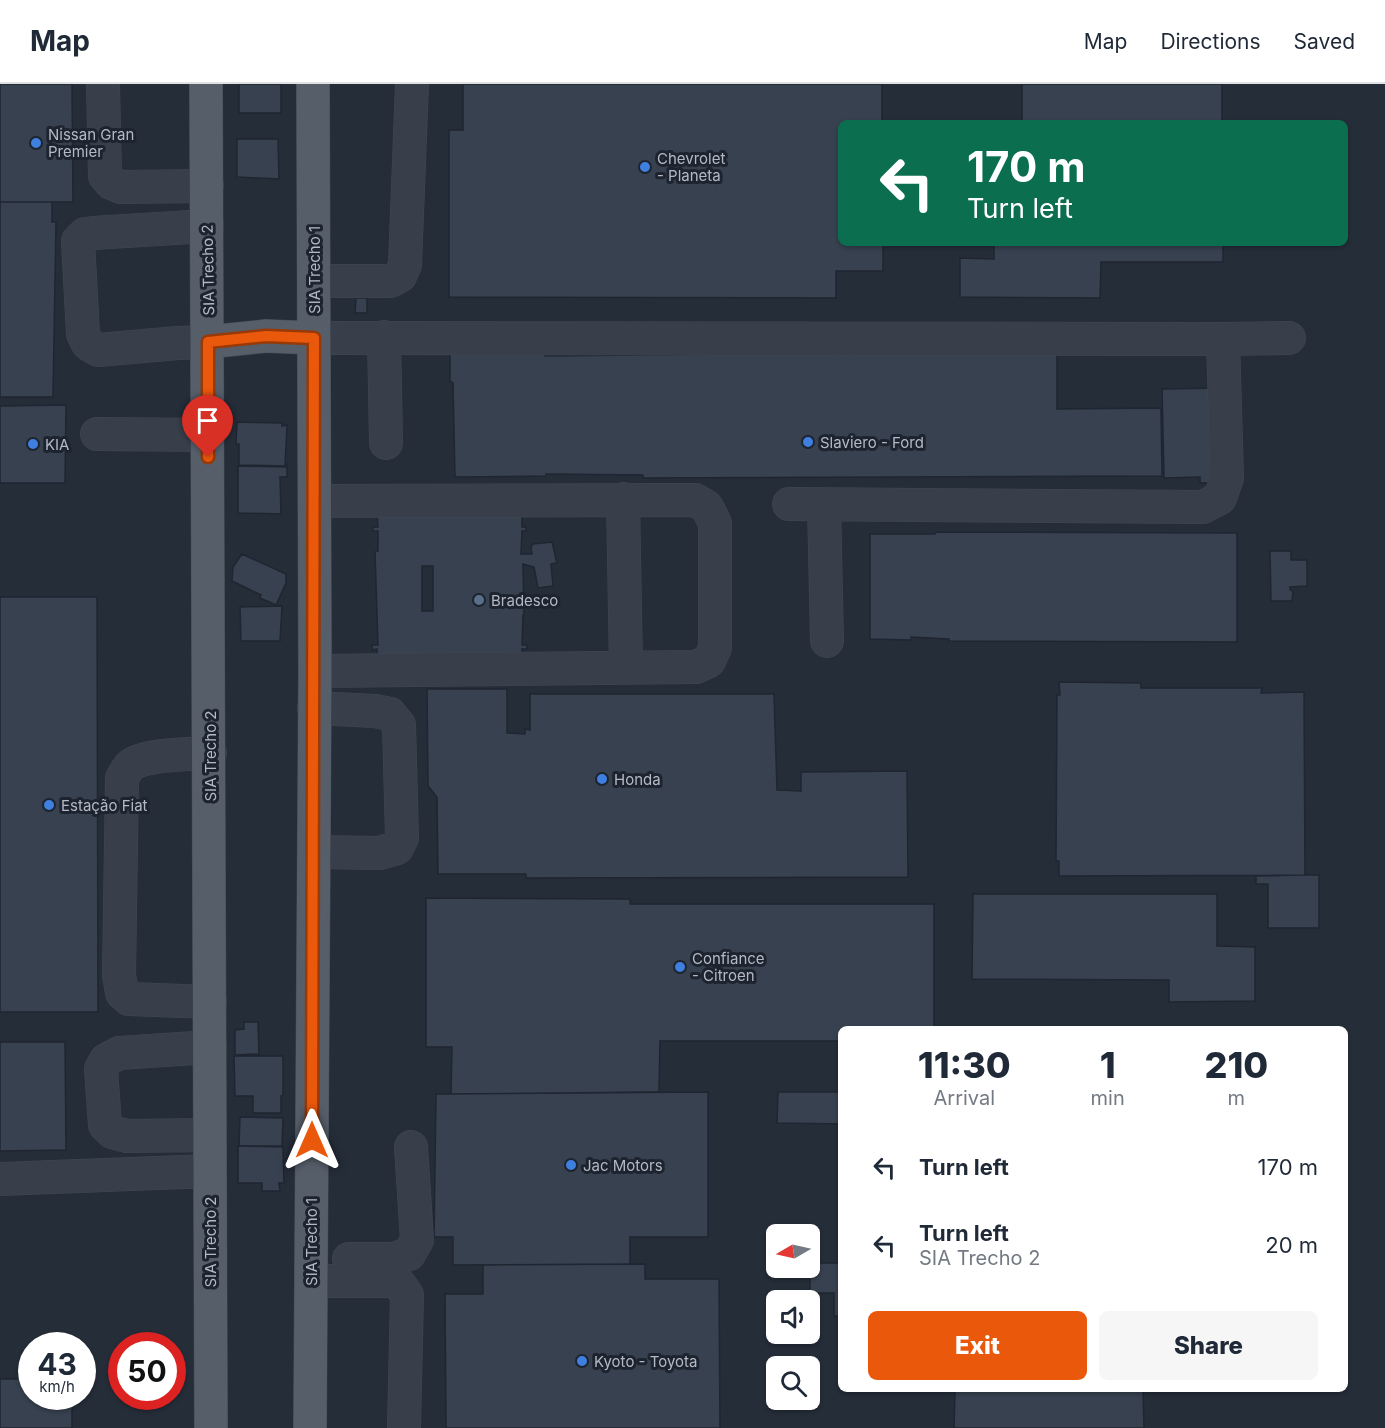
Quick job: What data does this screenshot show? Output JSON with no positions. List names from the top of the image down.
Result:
{
  "streets": {
    "main road": ["SIA Trecho 2", "SIA Trecho 1"]
  },
  "places": [
    "Nissan Gran Premier",
    "Chevrolet - Planeta",
    "Slaviero - Ford",
    "KIA",
    "Bradesco",
    "Honda",
    "Estação Fiat",
    "Confiance - Citroen",
    "Jac Motors",
    "Kyoto - Toyota"
  ],
  "north": "left",
  "page": {
    "header": "Map",
    "nav": ["Map", "Directions", "Saved"],
    "turn": ["170 m", "Turn left"],
    "eta": [
      "11:30",
      "Arrival",
      "1",
      "min",
      "210",
      "m"
    ],
    "list": [
      {
        "name": "Turn left",
        "value": "170 m"
      },
      {
        "name": "Turn left",
        "note": "SIA Trecho 2",
        "value": "20 m"
      }
    ],
    "buttons": ["Exit", "Share"],
    "speed": "43 km/h",
    "limit": "50"
  }
}
